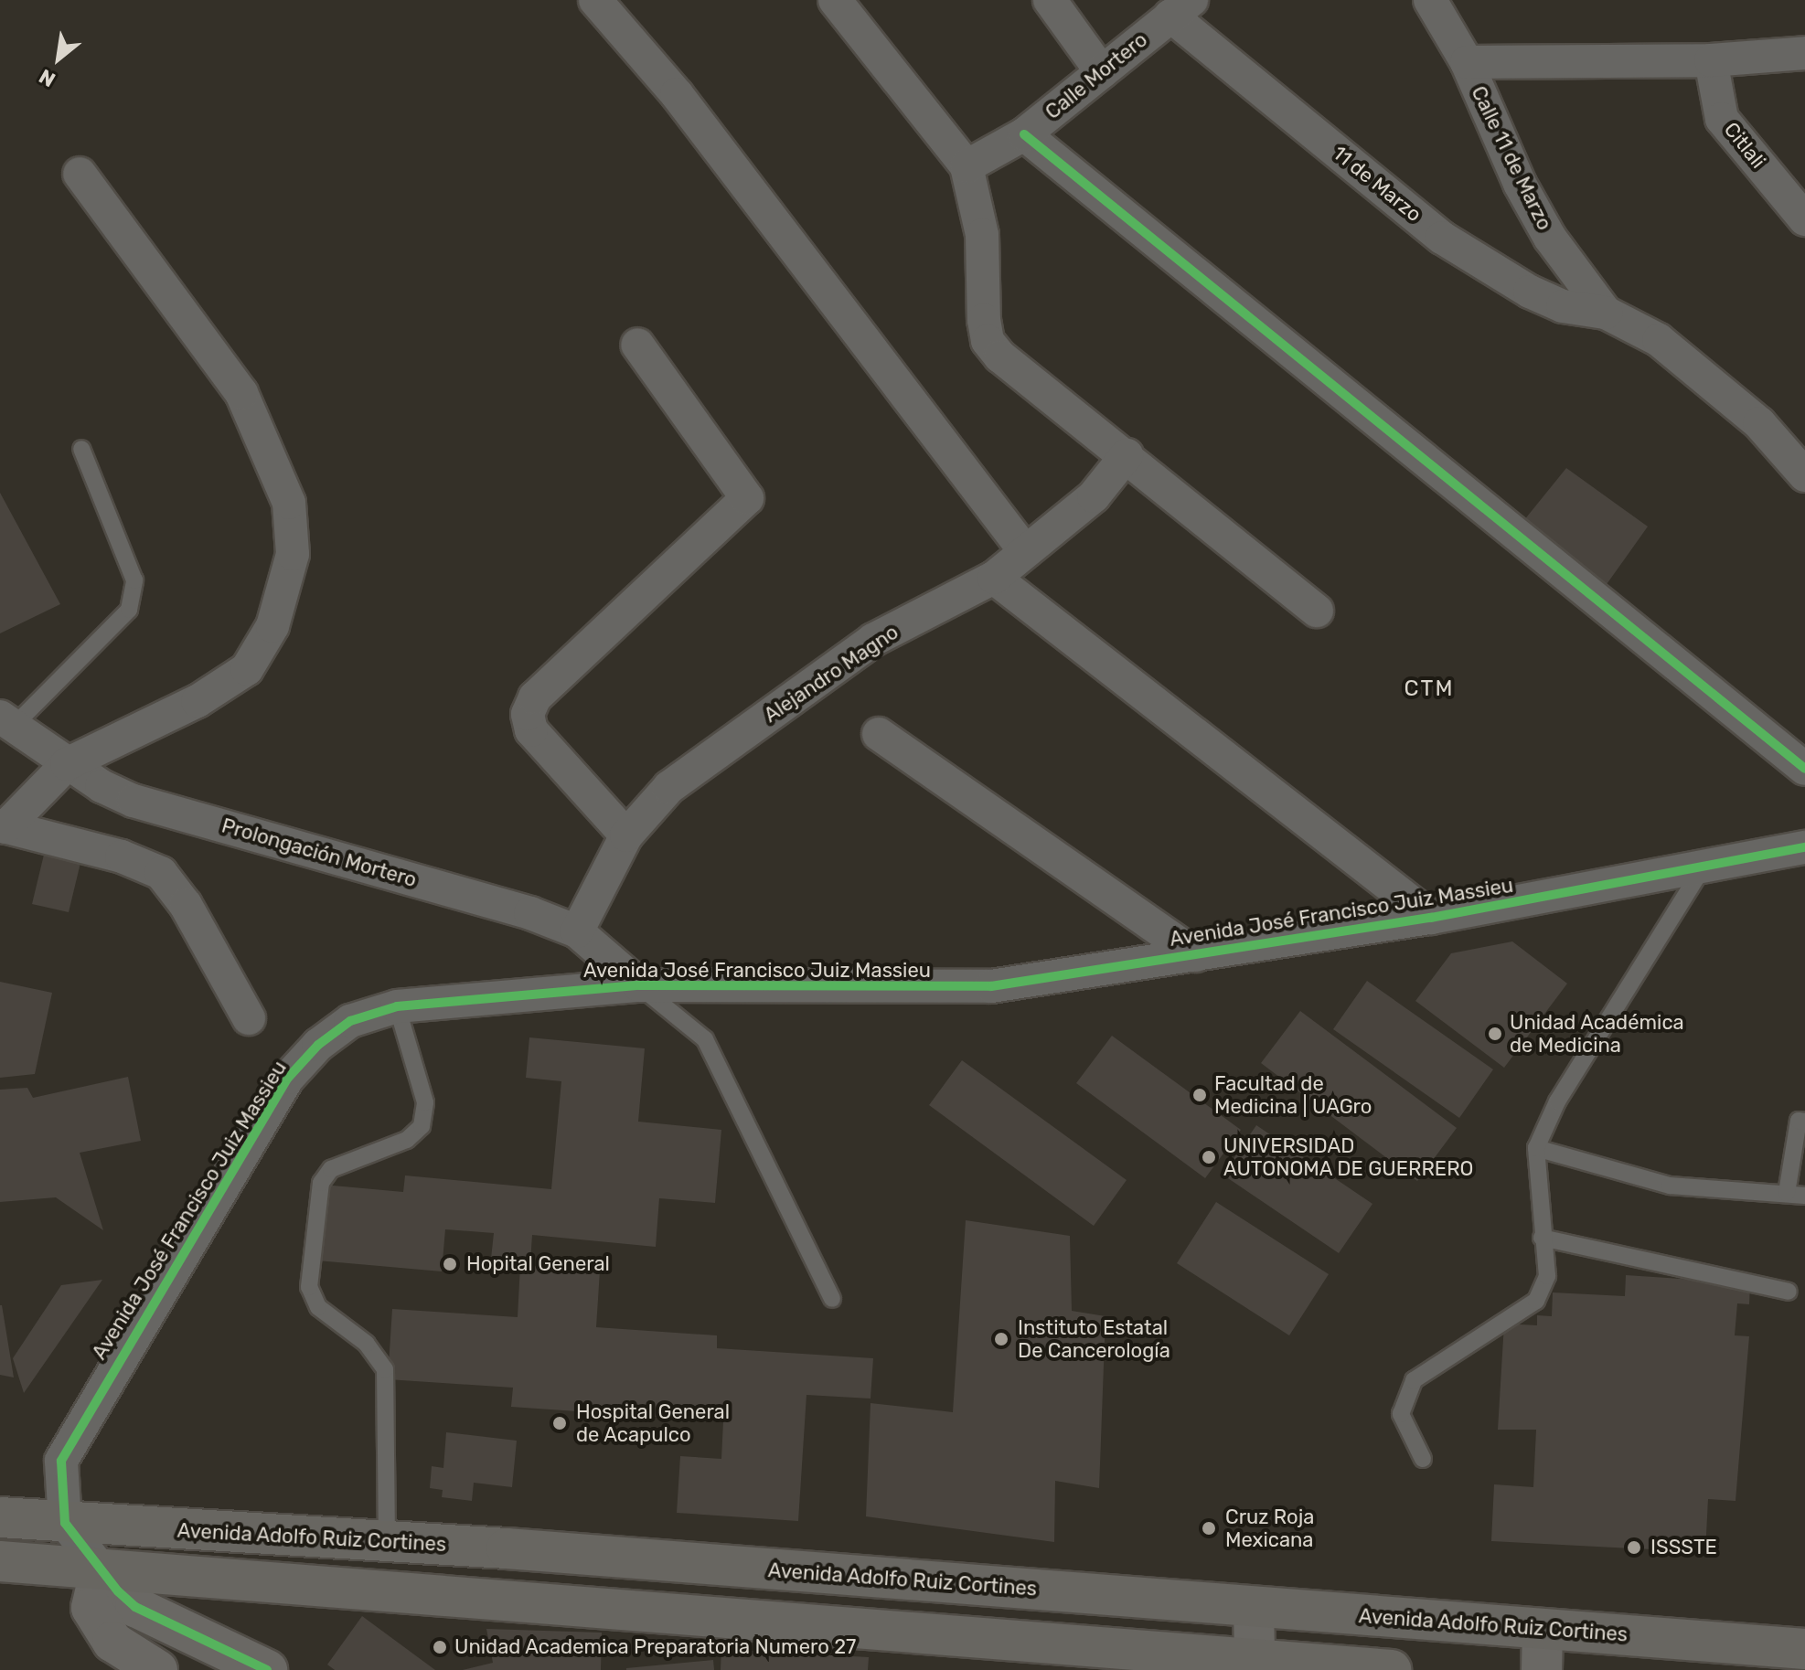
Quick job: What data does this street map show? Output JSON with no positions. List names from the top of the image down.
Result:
{
  "streets": {
    "main road": ["Avenida Adolfo Ruiz Cortines"],
    "street": [
      "Calle Mortero",
      "Citlali",
      "Calle 11 de Marzo",
      "11 de Marzo",
      "Alejandro Magno",
      "Prolongación Mortero",
      "Avenida José Francisco Juiz Massieu"
    ]
  },
  "crossings": [
    ["Calle Mortero", "11 de Marzo"],
    ["Calle 11 de Marzo", "11 de Marzo"],
    ["Alejandro Magno", "Prolongación Mortero"],
    ["Prolongación Mortero", "Avenida José Francisco Juiz Massieu"],
    ["Avenida José Francisco Juiz Massieu", "Avenida Adolfo Ruiz Cortines"]
  ],
  "districts": ["CTM"],
  "places": [
    "Unidad Académica de Medicina",
    "Facultad de Medicina | UAGro",
    "UNIVERSIDAD AUTONOMA DE GUERRERO",
    "Hopital General",
    "Instituto Estatal De Cancerología",
    "Hospital General de Acapulco",
    "Cruz Roja Mexicana",
    "ISSSTE",
    "Unidad Academica Preparatoria Numero 27"
  ],
  "north": "bottom left"
}
